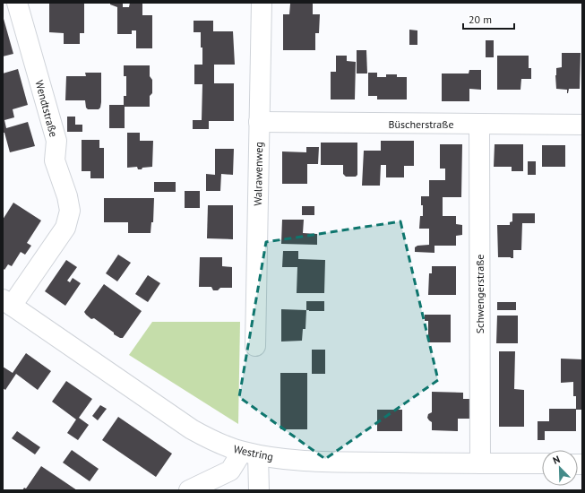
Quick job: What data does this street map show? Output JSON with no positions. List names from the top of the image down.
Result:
{
  "streets": {
    "street": [
      "Wendtstraße",
      "Büscherstraße",
      "Walrawenweg",
      "Schwengerstraße",
      "Westring"
    ]
  },
  "crossings": [
    ["Wendtstraße", "Westring"],
    ["Büscherstraße", "Walrawenweg"],
    ["Büscherstraße", "Schwengerstraße"],
    ["Schwengerstraße", "Westring"]
  ],
  "scale_bar": "20 m",
  "north": "top left"
}
